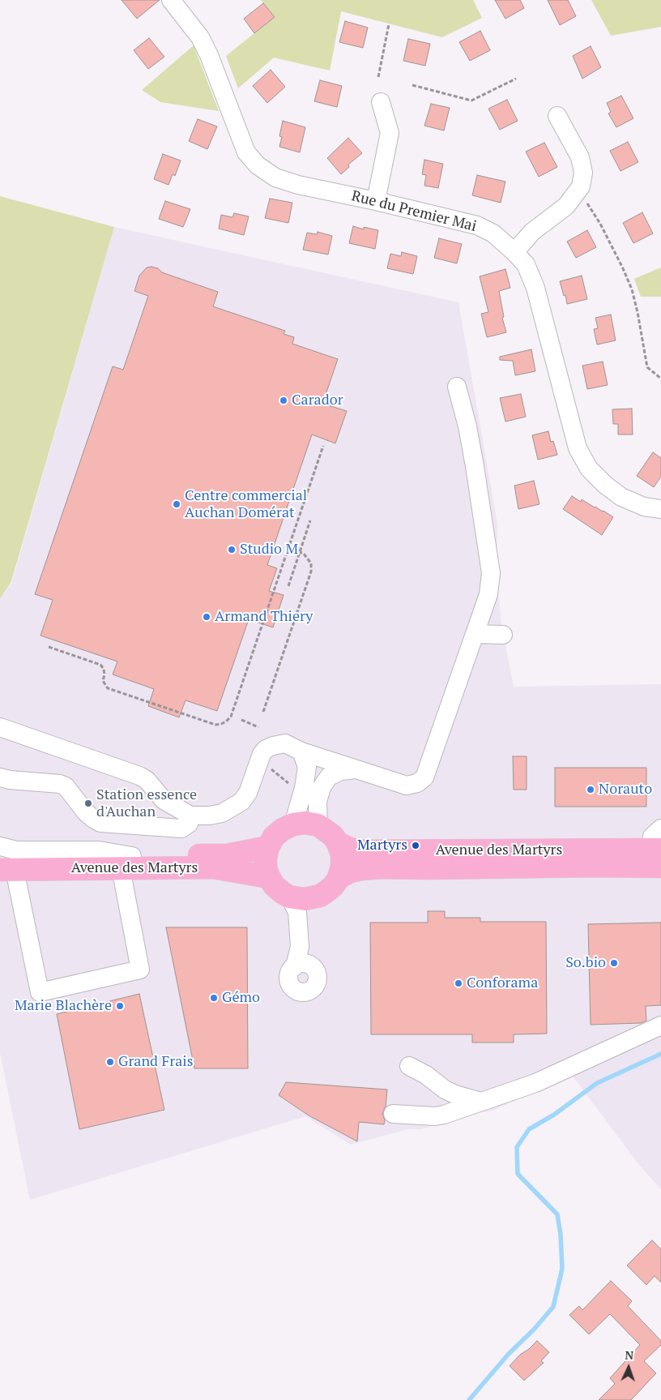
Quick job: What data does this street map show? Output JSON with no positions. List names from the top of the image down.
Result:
{
  "streets": {
    "main road": ["Avenue des Martyrs"],
    "street": ["Rue du Premier Mai"]
  },
  "places": [
    "Carador",
    "Centre commercial Auchan Domérat",
    "Studio M",
    "Armand Thiery",
    "Norauto",
    "Station essence d'Auchan",
    "Martyrs",
    "So.bio",
    "Conforama",
    "Gémo",
    "Marie Blachère",
    "Grand Frais"
  ],
  "north": "top"
}
